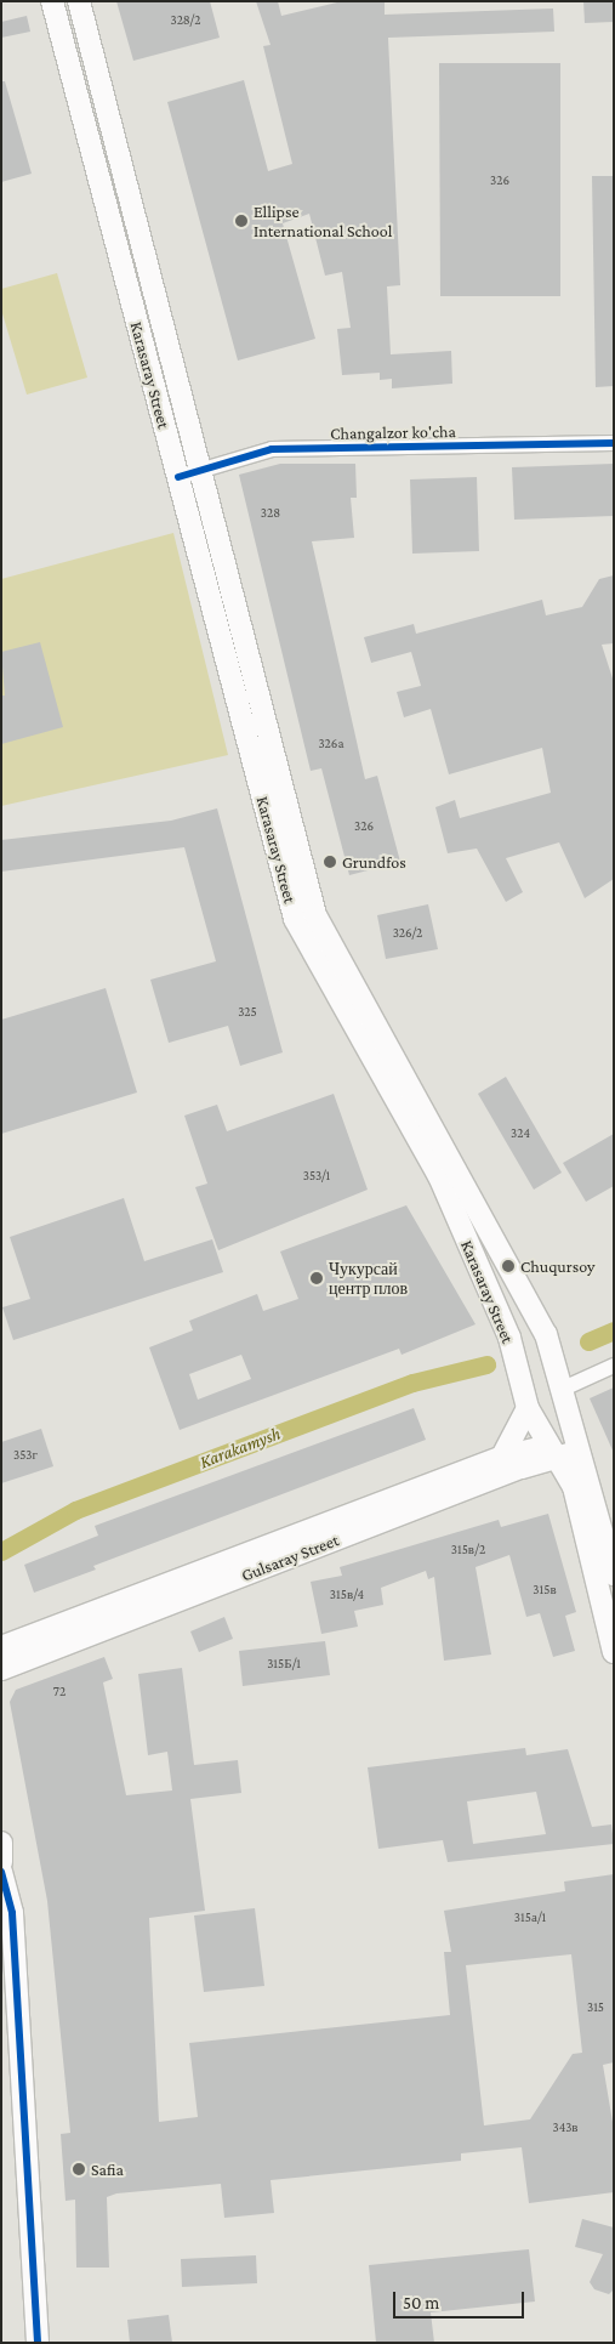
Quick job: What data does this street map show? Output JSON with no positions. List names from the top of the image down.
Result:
{
  "streets": {
    "main road": ["Karasaray Street", "Gulsaray Street"],
    "street": ["Changalzor ko'cha"]
  },
  "crossings": [
    ["Karasaray Street", "Changalzor ko'cha"],
    ["Karasaray Street", "Gulsaray Street"]
  ],
  "water": ["Karakamysh"],
  "places": [
    "Ellipse International School",
    "Grundfos",
    "Chuqursoy",
    "Чукурсай центр плов",
    "Safia"
  ],
  "house_numbers": [
    "328/2",
    "326",
    "328",
    "326a",
    "326",
    "326/2",
    "325",
    "324",
    "353/1",
    "353г",
    "315в/2",
    "315в",
    "315в/4",
    "315Б/1",
    "72",
    "315а/1",
    "315",
    "343в"
  ],
  "scale_bar": "50 m"
}
